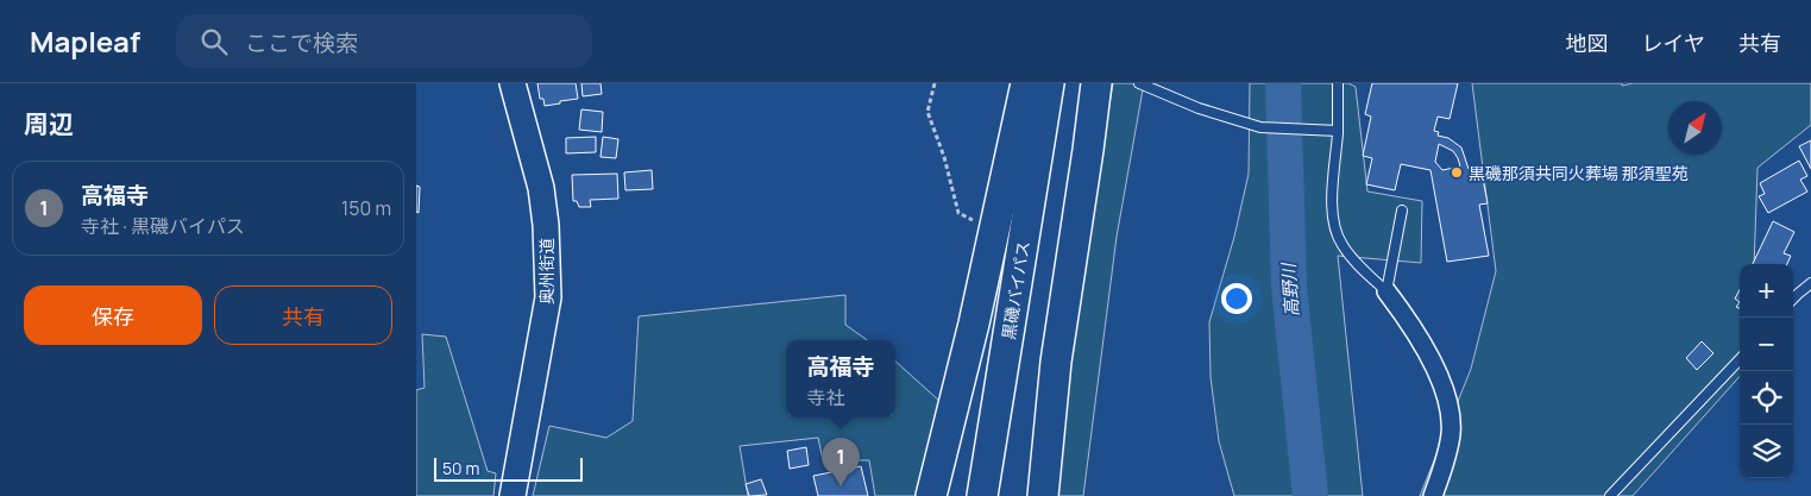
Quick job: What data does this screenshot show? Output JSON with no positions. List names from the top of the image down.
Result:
{
  "streets": {
    "highway": ["黒磯バイパス"],
    "main road": ["奥州街道"]
  },
  "water": ["高野川"],
  "places": ["黒磯那須共同火葬場 那須聖苑"],
  "scale_bar": "50 m",
  "north": "top right",
  "page": {
    "header": "Mapleaf",
    "search": "ここで検索",
    "nav": ["地図", "レイヤ", "共有"],
    "heading": "周辺",
    "list": [
      {
        "mark": "1",
        "name": "高福寺",
        "note": "寺社 · 黒磯バイパス",
        "value": "150 m"
      }
    ],
    "map_buttons": ["+", "−"],
    "buttons": ["保存", "共有"],
    "popup": ["高福寺", "寺社"],
    "pins": "1",
    "scale": "50 m"
  }
}
